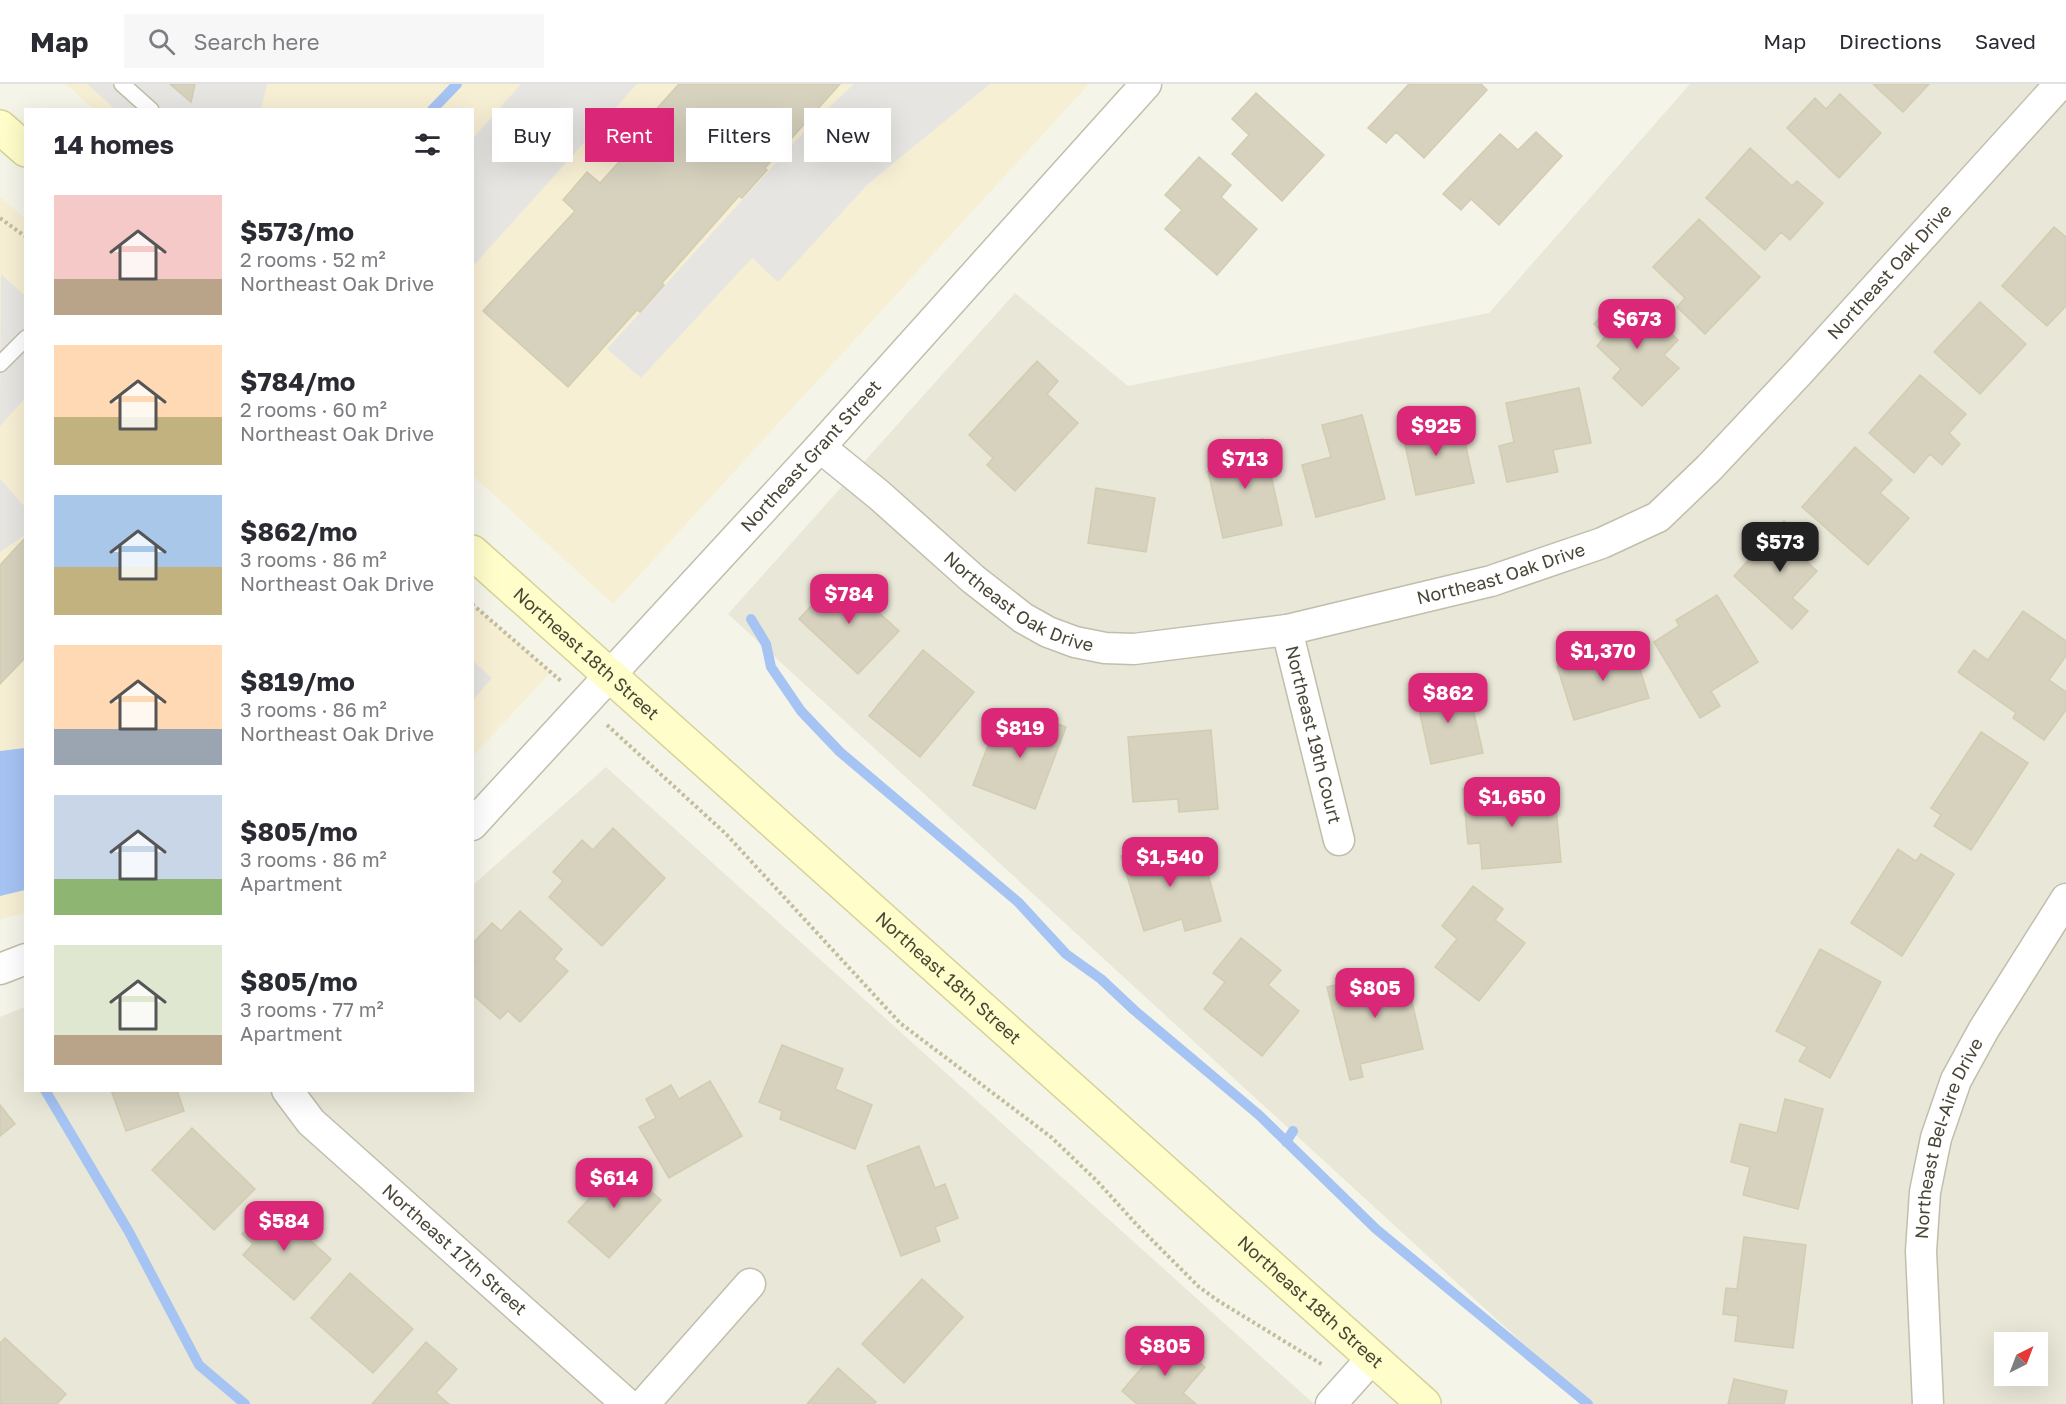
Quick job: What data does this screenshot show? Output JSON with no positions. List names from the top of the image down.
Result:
{
  "streets": {
    "main road": ["Northeast 18th Street"],
    "street": [
      "Northeast Oak Drive",
      "Northeast Grant Street",
      "Northeast 19th Court",
      "Northeast Bel-Aire Drive",
      "Northeast 17th Street"
    ]
  },
  "crossings": [
    ["Northeast Oak Drive", "Northeast Grant Street"],
    ["Northeast Oak Drive", "Northeast 19th Court"],
    ["Northeast Grant Street", "Northeast 18th Street"]
  ],
  "north": "top right",
  "page": {
    "header": "Map",
    "search": "Search here",
    "nav": ["Map", "Directions", "Saved"],
    "chip": [
      "Buy",
      "Rent",
      "Filters",
      "New"
    ],
    "heading": "14 homes",
    "list": [
      {
        "name": "$573/mo",
        "note": "2 rooms · 52 m² · Northeast Oak Drive"
      },
      {
        "name": "$784/mo",
        "note": "2 rooms · 60 m² · Northeast Oak Drive"
      },
      {
        "name": "$862/mo",
        "note": "3 rooms · 86 m² · Northeast Oak Drive"
      },
      {
        "name": "$819/mo",
        "note": "3 rooms · 86 m² · Northeast Oak Drive"
      },
      {
        "name": "$805/mo",
        "note": "3 rooms · 86 m² · Apartment"
      },
      {
        "name": "$805/mo",
        "note": "3 rooms · 77 m² · Apartment"
      }
    ],
    "price": [
      "$673",
      "$925",
      "$713",
      "$573",
      "$784",
      "$1,370",
      "$862",
      "$819",
      "$1,650",
      "$1,540",
      "$805",
      "$614",
      "$584",
      "$805"
    ]
  }
}
